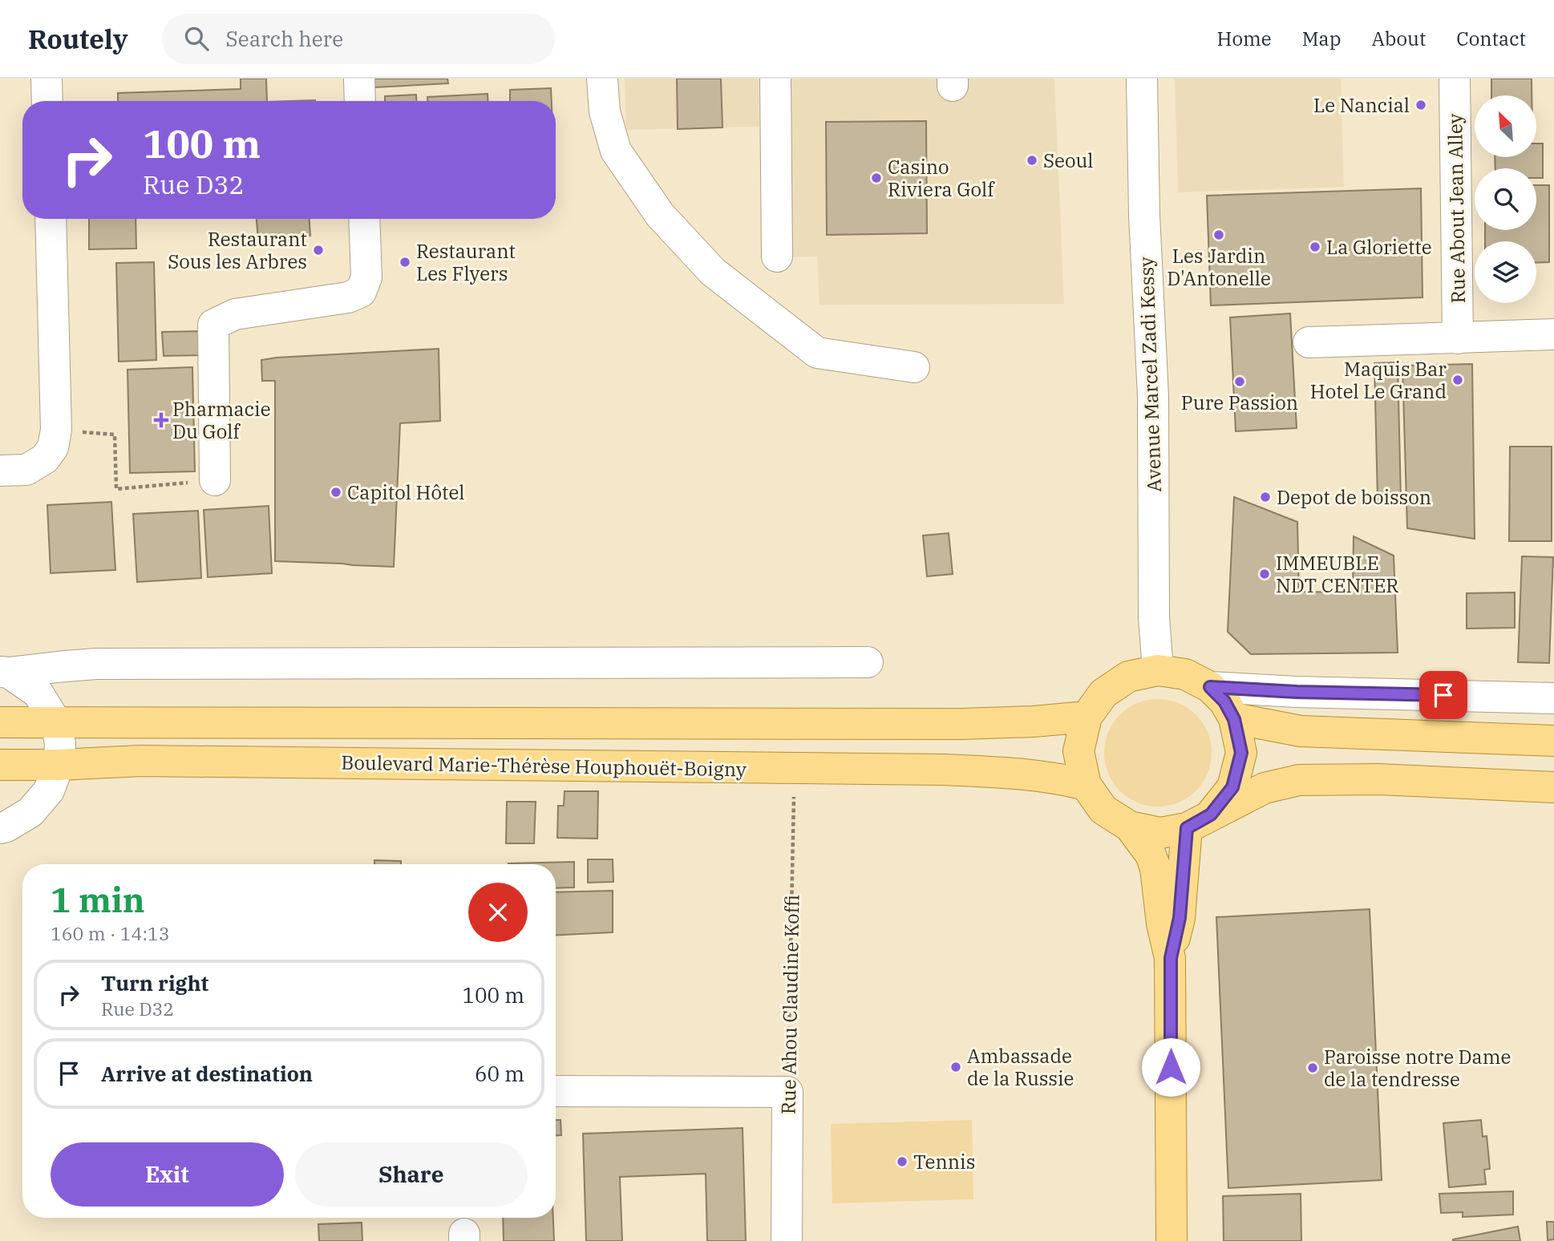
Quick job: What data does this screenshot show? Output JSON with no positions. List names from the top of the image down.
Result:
{
  "streets": {
    "main road": ["Boulevard Marie-Thérèse Houphouët-Boigny"],
    "street": ["Rue About Jean Alley", "Avenue Marcel Zadi Kessy", "Rue Ahou Claudine Koffi"]
  },
  "crossings": [
    ["Avenue Marcel Zadi Kessy", "Boulevard Marie-Thérèse Houphouët-Boigny"],
    ["Boulevard Marie-Thérèse Houphouët-Boigny", "Rue Ahou Claudine Koffi"]
  ],
  "places": {
    "other": [
      "Le Nancial",
      "Seoul",
      "Casino Riviera Golf",
      "Les Jardin D'Antonelle",
      "La Gloriette",
      "Restaurant Sous les Arbres",
      "Restaurant Les Flyers",
      "Maquis Bar Hotel Le Grand",
      "Pure Passion",
      "Capitol Hôtel",
      "Depot de boisson",
      "IMMEUBLE NDT CENTER",
      "Ambassade de la Russie",
      "Paroisse notre Dame de la tendresse",
      "Tennis"
    ],
    "health": ["Pharmacie Du Golf"]
  },
  "north": "top left",
  "page": {
    "header": "Routely",
    "search": "Search here",
    "nav": [
      "Home",
      "Map",
      "About",
      "Contact"
    ],
    "turn": ["100 m", "Rue D32"],
    "heading": ["1 min", "160 m · 14:13"],
    "list": [
      {
        "name": "Turn right",
        "note": "Rue D32",
        "value": "100 m"
      },
      {
        "name": "Arrive at destination",
        "value": "60 m"
      }
    ],
    "buttons": ["Exit", "Share"]
  }
}
